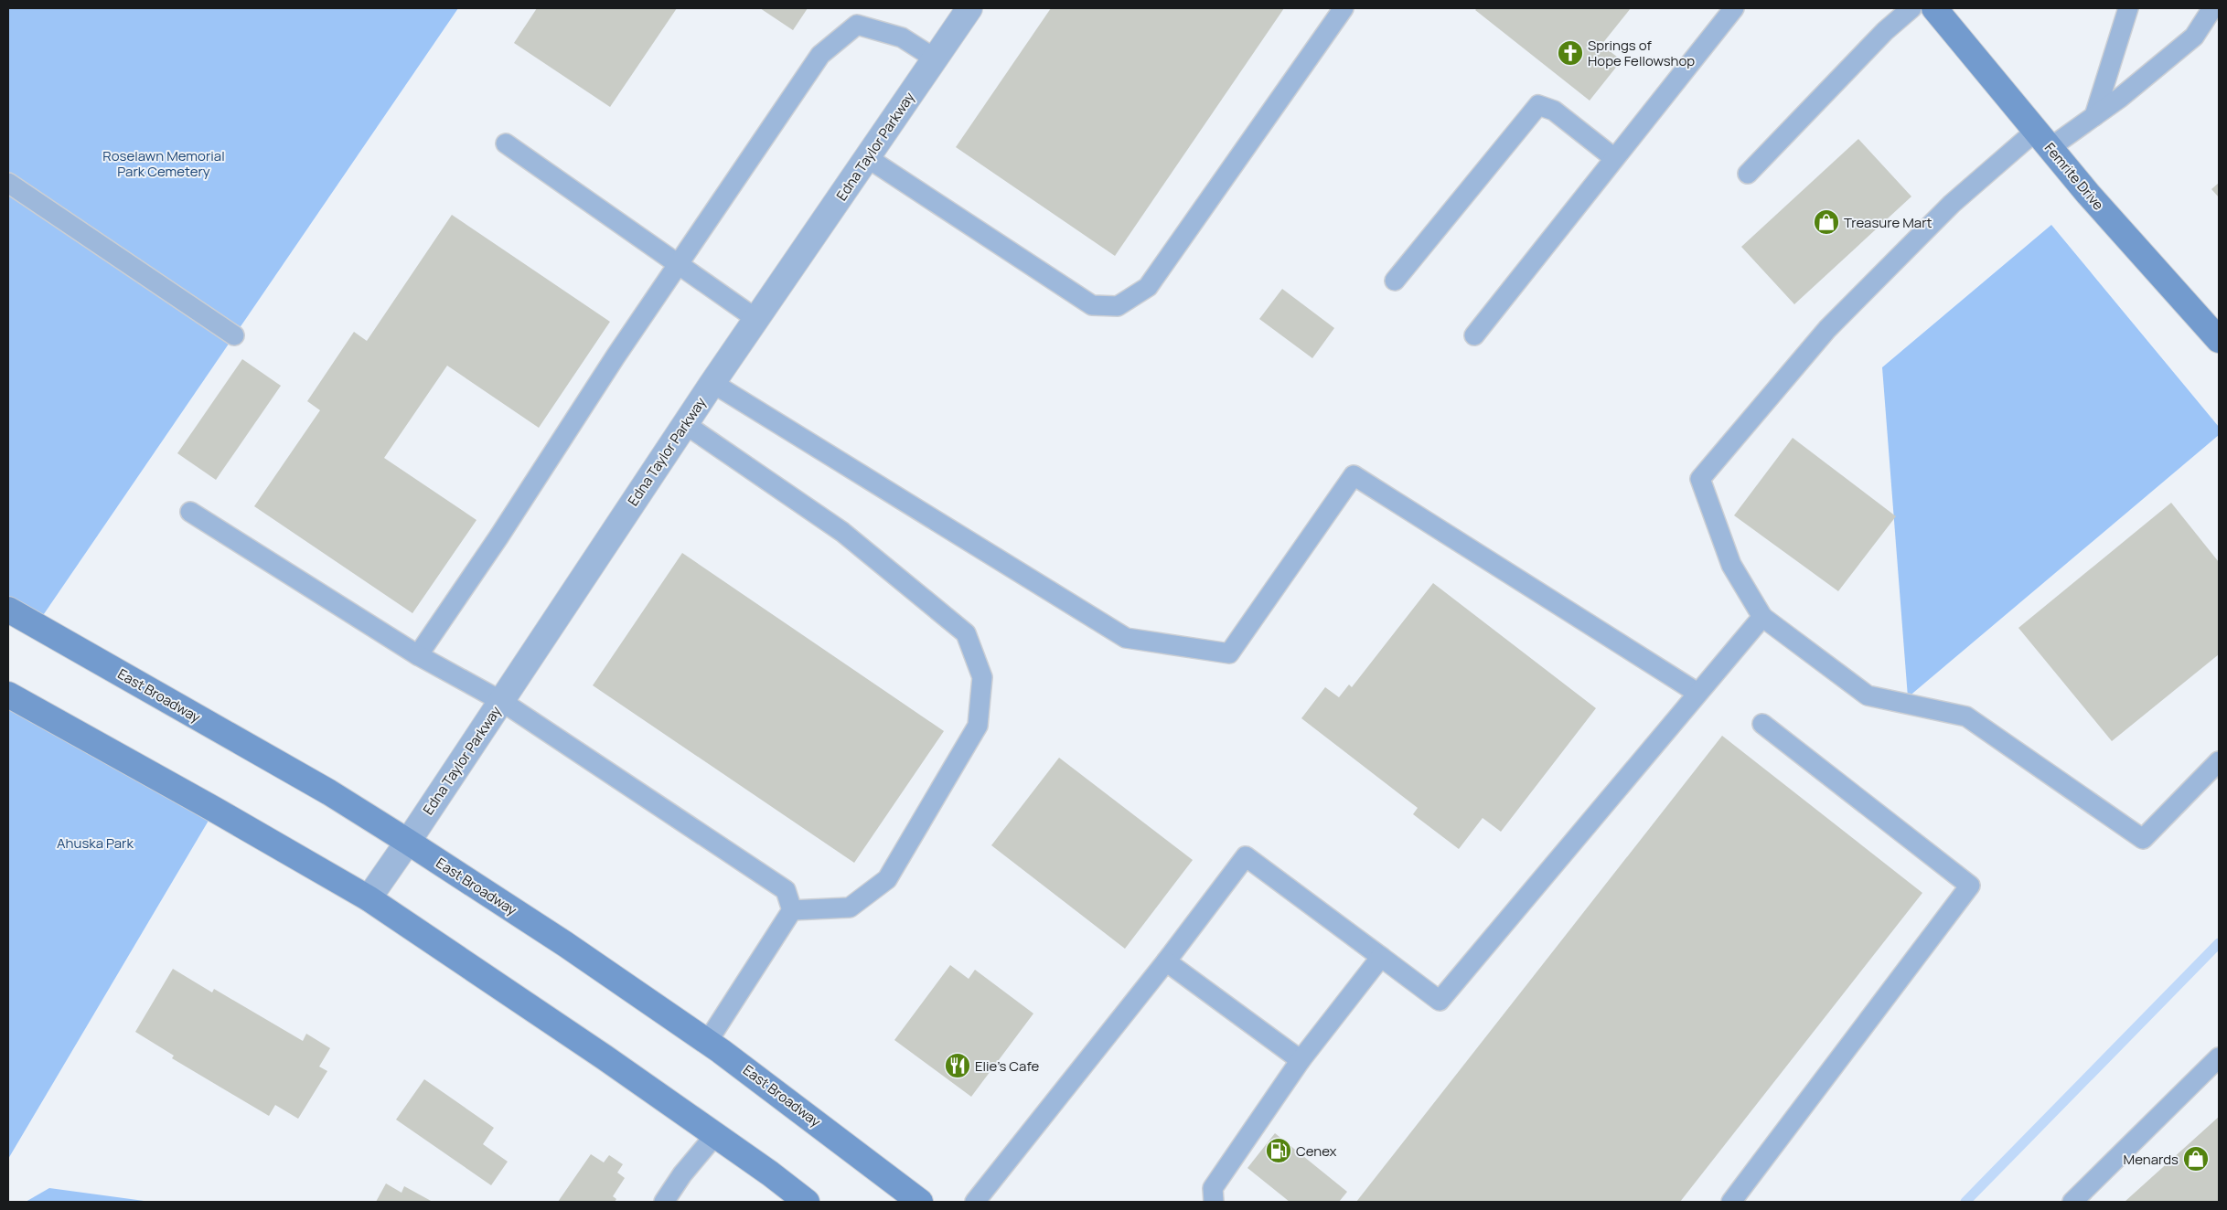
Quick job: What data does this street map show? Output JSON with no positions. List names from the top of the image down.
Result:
{
  "streets": {
    "street": ["Edna Taylor Parkway", "Femrite Drive", "East Broadway"]
  },
  "crossings": [
    ["Edna Taylor Parkway", "East Broadway"]
  ],
  "parks": ["Roselawn Memorial Park Cemetery", "Ahuska Park"],
  "places": {
    "church": ["Springs of Hope Fellowshop"],
    "shop": ["Treasure Mart", "Menards"],
    "restaurant": ["Elie's Cafe"],
    "fuel station": ["Cenex"]
  }
}
